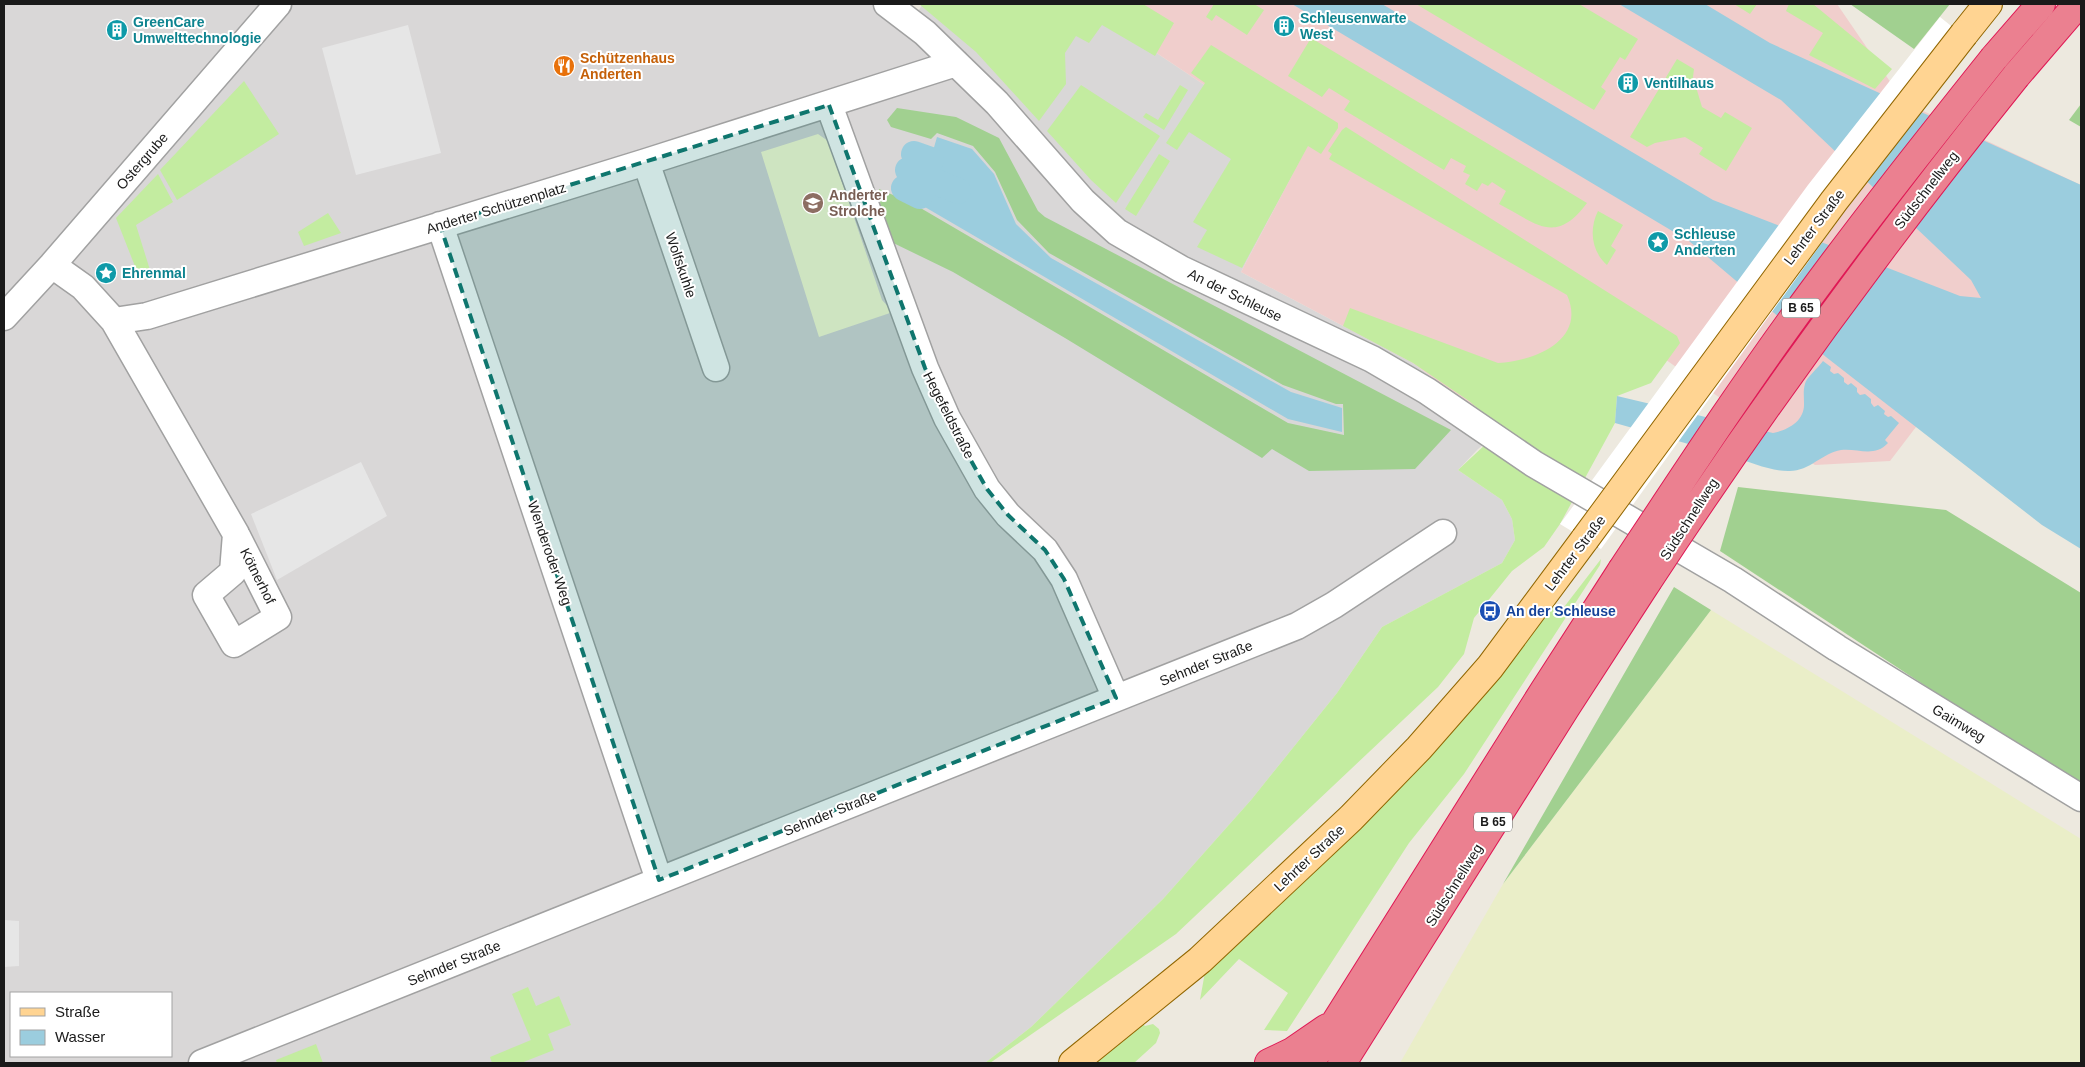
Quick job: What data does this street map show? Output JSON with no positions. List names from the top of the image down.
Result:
{
  "streets": {
    "highway": ["Südschnellweg", "B 65"],
    "main road": ["Lehrter Straße"],
    "street": [
      "Ostergrube",
      "Anderter Schützenplatz",
      "Wolfskuhle",
      "An der Schleuse",
      "Hegefeldstraße",
      "Wenderoder Weg",
      "Kötnerhof",
      "Sehnder Straße",
      "Gaimweg"
    ]
  },
  "crossings": [
    ["Anderter Schützenplatz", "Wolfskuhle"],
    ["Anderter Schützenplatz", "An der Schleuse"],
    ["Anderter Schützenplatz", "Hegefeldstraße"],
    ["Anderter Schützenplatz", "Wenderoder Weg"],
    ["Anderter Schützenplatz", "Kötnerhof"],
    ["An der Schleuse", "Gaimweg"],
    ["Hegefeldstraße", "Sehnder Straße"],
    ["Wenderoder Weg", "Sehnder Straße"]
  ],
  "places": {
    "building": ["Schleusenwarte West", "GreenCare Umwelttechnologie", "Ventilhaus"],
    "restaurant": ["Schützenhaus Anderten"],
    "school or university": ["Anderter Strolche"],
    "place": ["Schleuse Anderten", "Ehrenmal"],
    "bus stop": ["An der Schleuse"]
  },
  "legend": ["Straße", "Wasser"]
}
